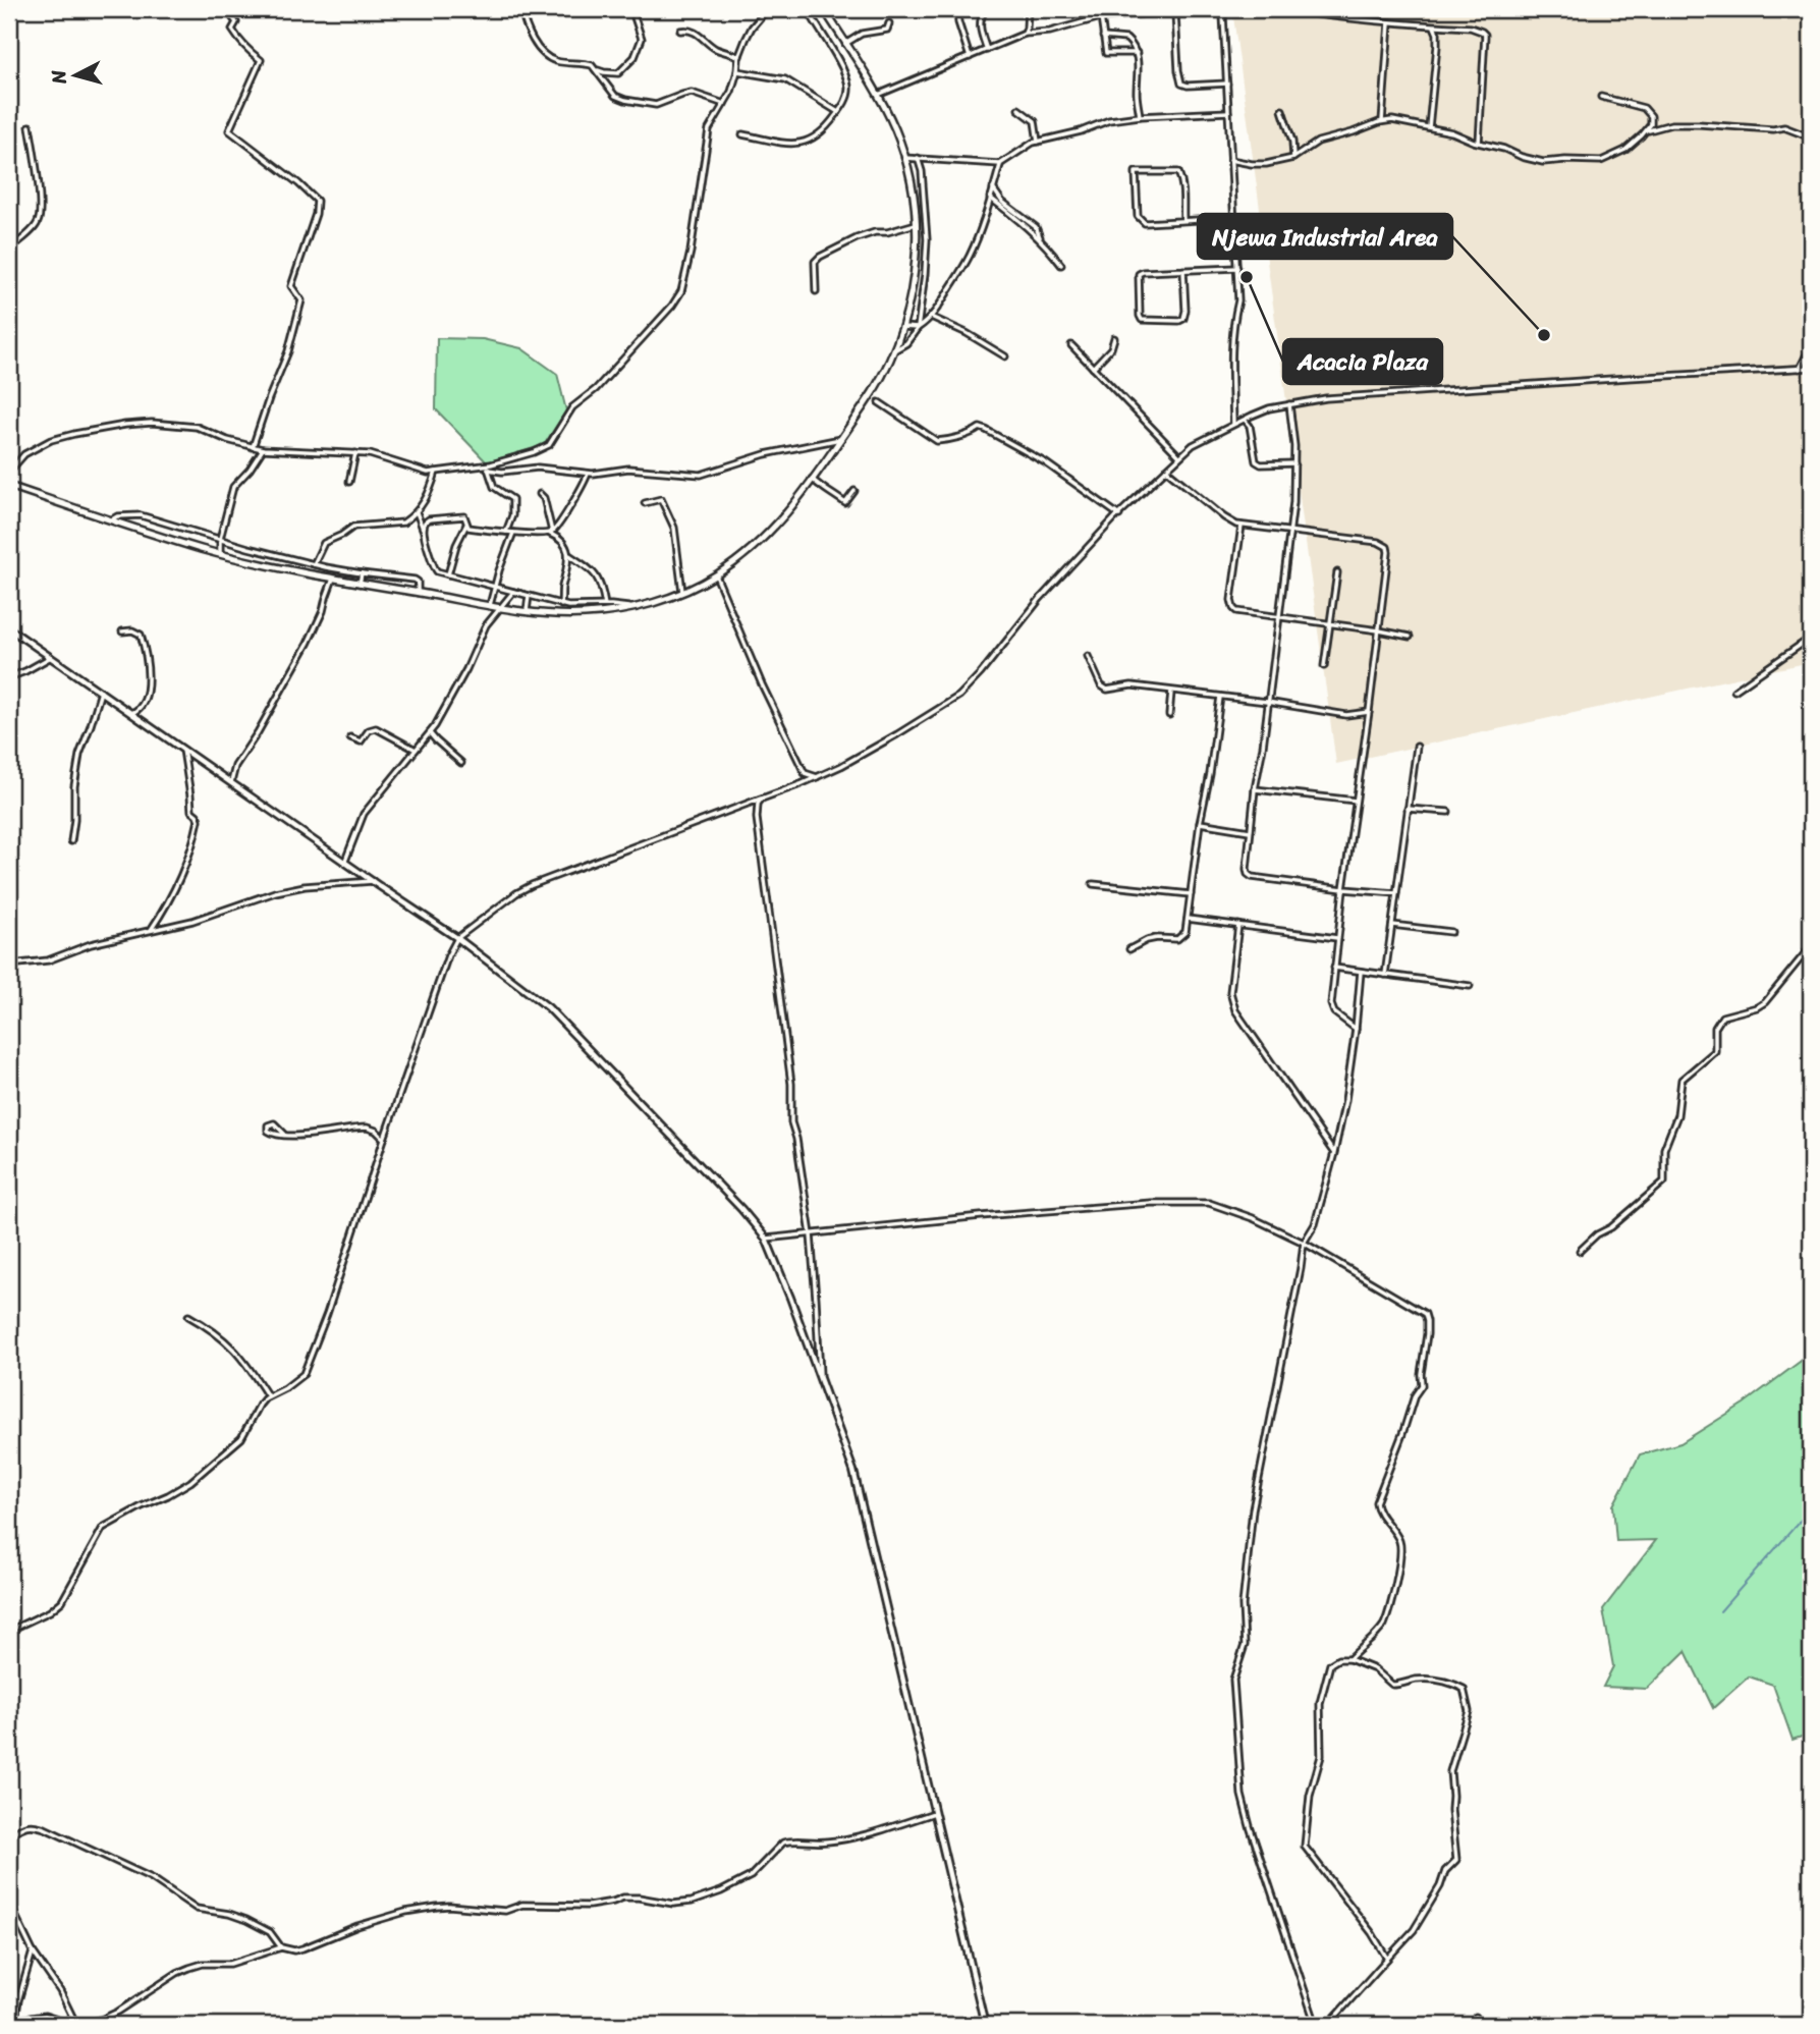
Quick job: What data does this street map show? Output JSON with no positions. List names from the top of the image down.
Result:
{
  "places": ["Acacia Plaza", "Njewa Industrial Area"],
  "north": "left"
}
